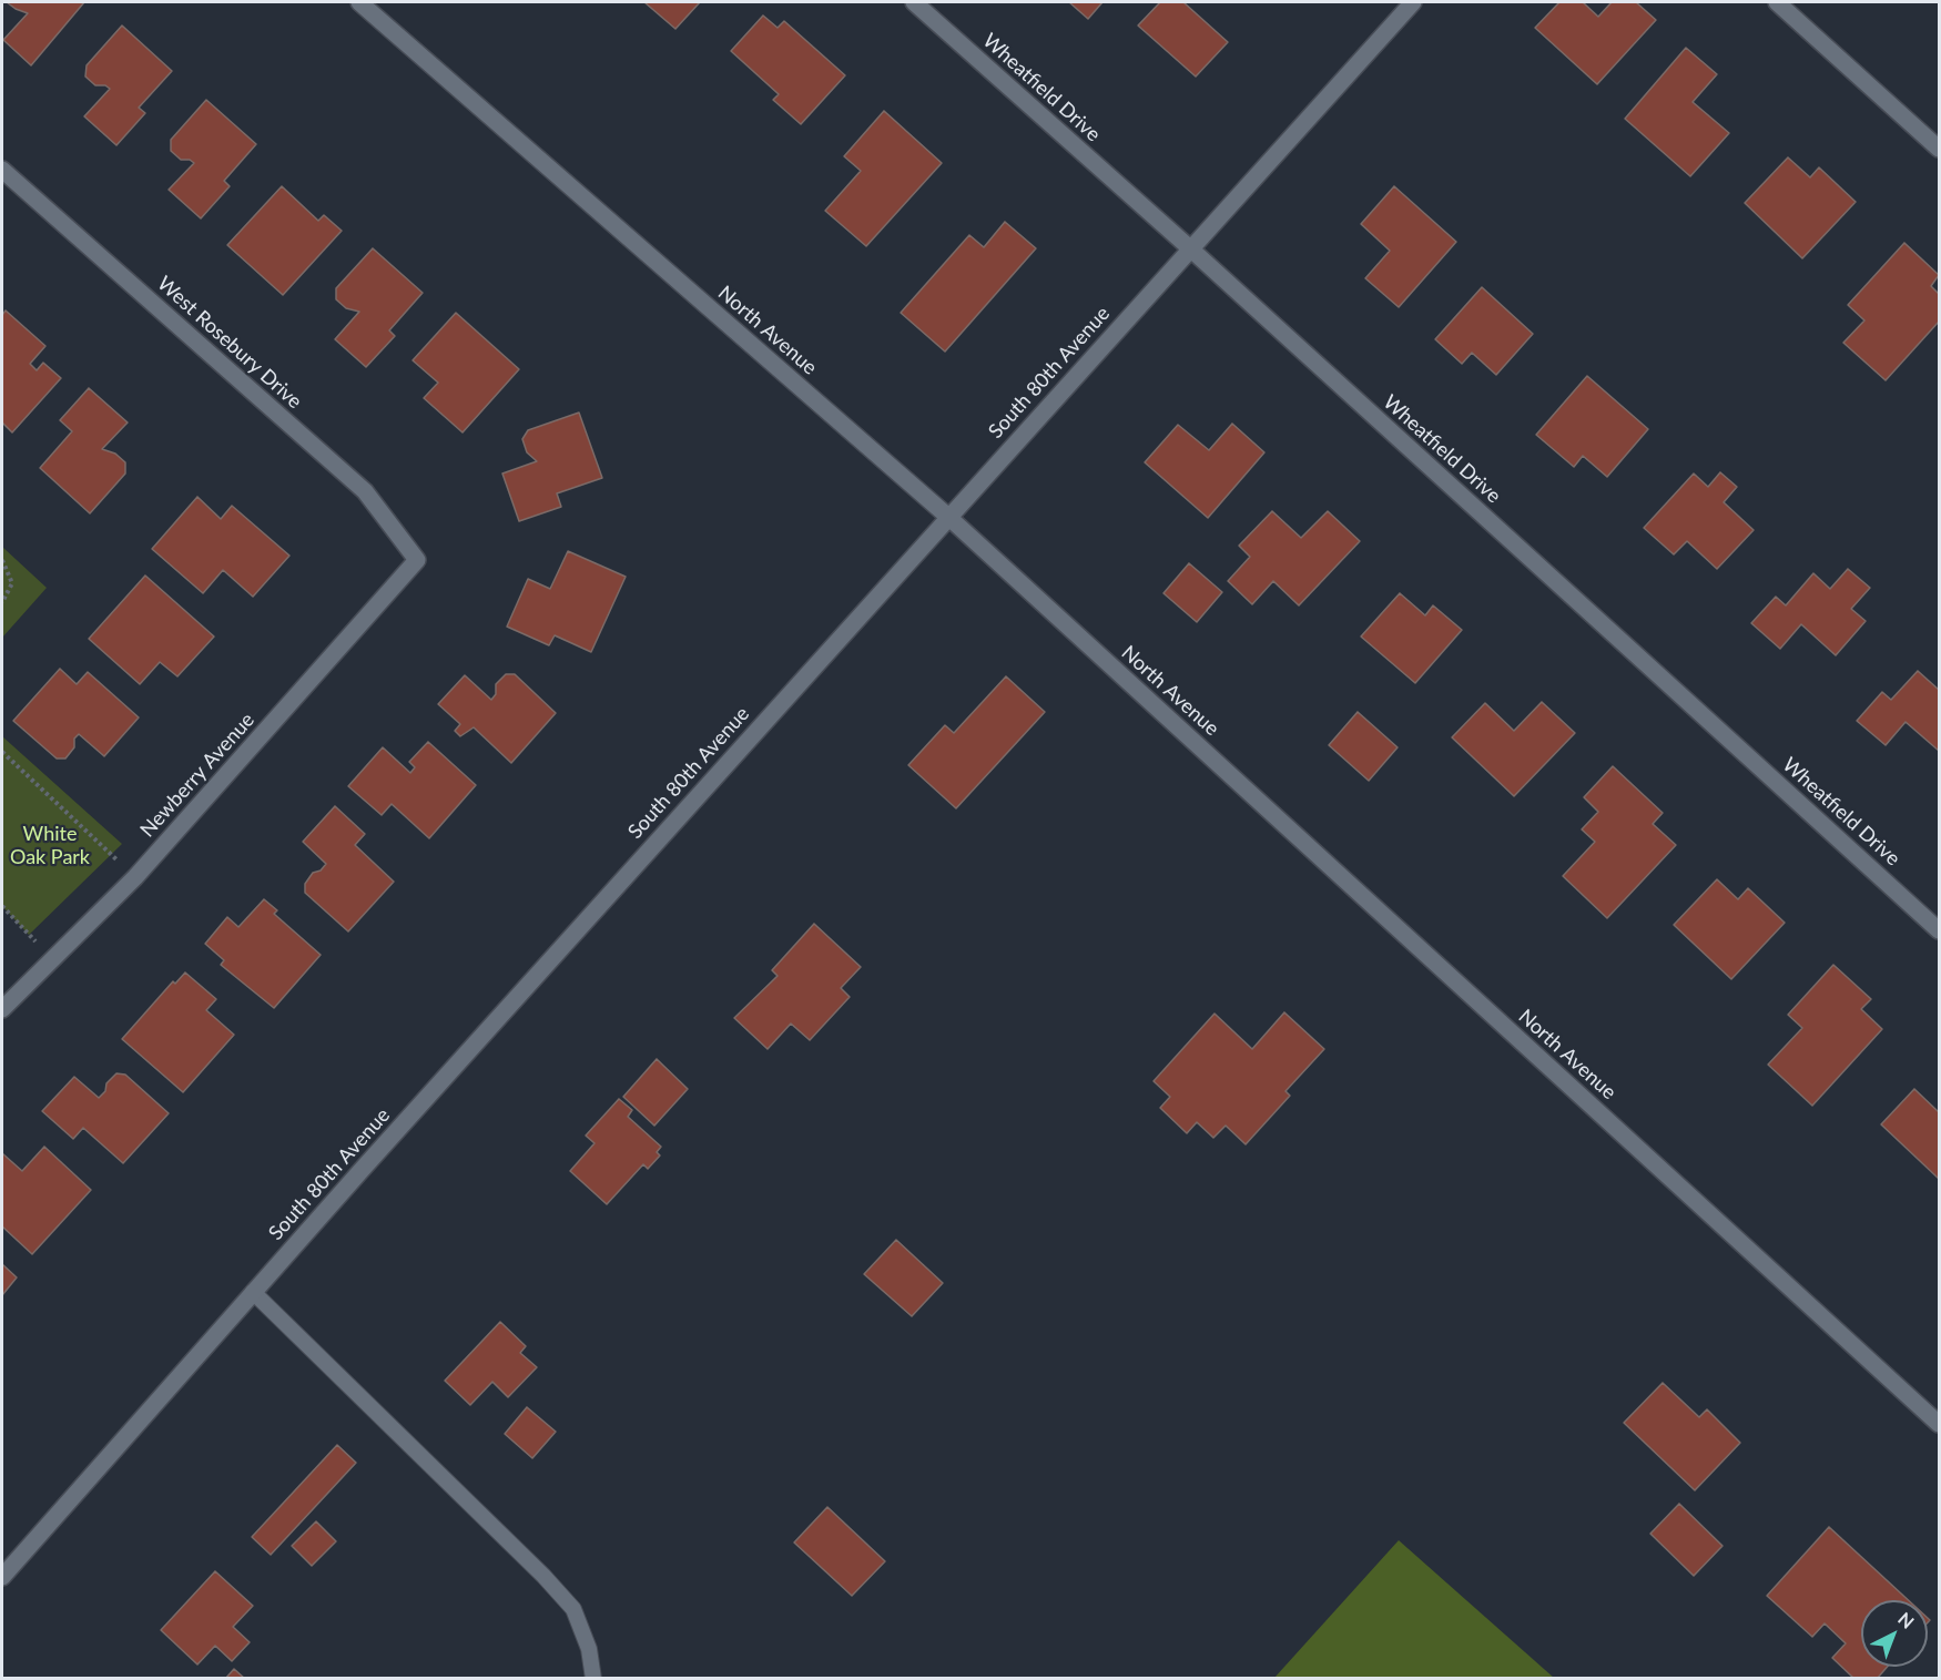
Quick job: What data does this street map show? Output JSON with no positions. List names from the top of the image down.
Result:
{
  "streets": {
    "street": [
      "Wheatfield Drive",
      "North Avenue",
      "West Rosebury Drive",
      "South 80th Avenue",
      "Newberry Avenue"
    ]
  },
  "crossings": [
    ["Wheatfield Drive", "South 80th Avenue"],
    ["North Avenue", "South 80th Avenue"],
    ["West Rosebury Drive", "Newberry Avenue"]
  ],
  "parks": ["White Oak Park"],
  "north": "top right"
}
